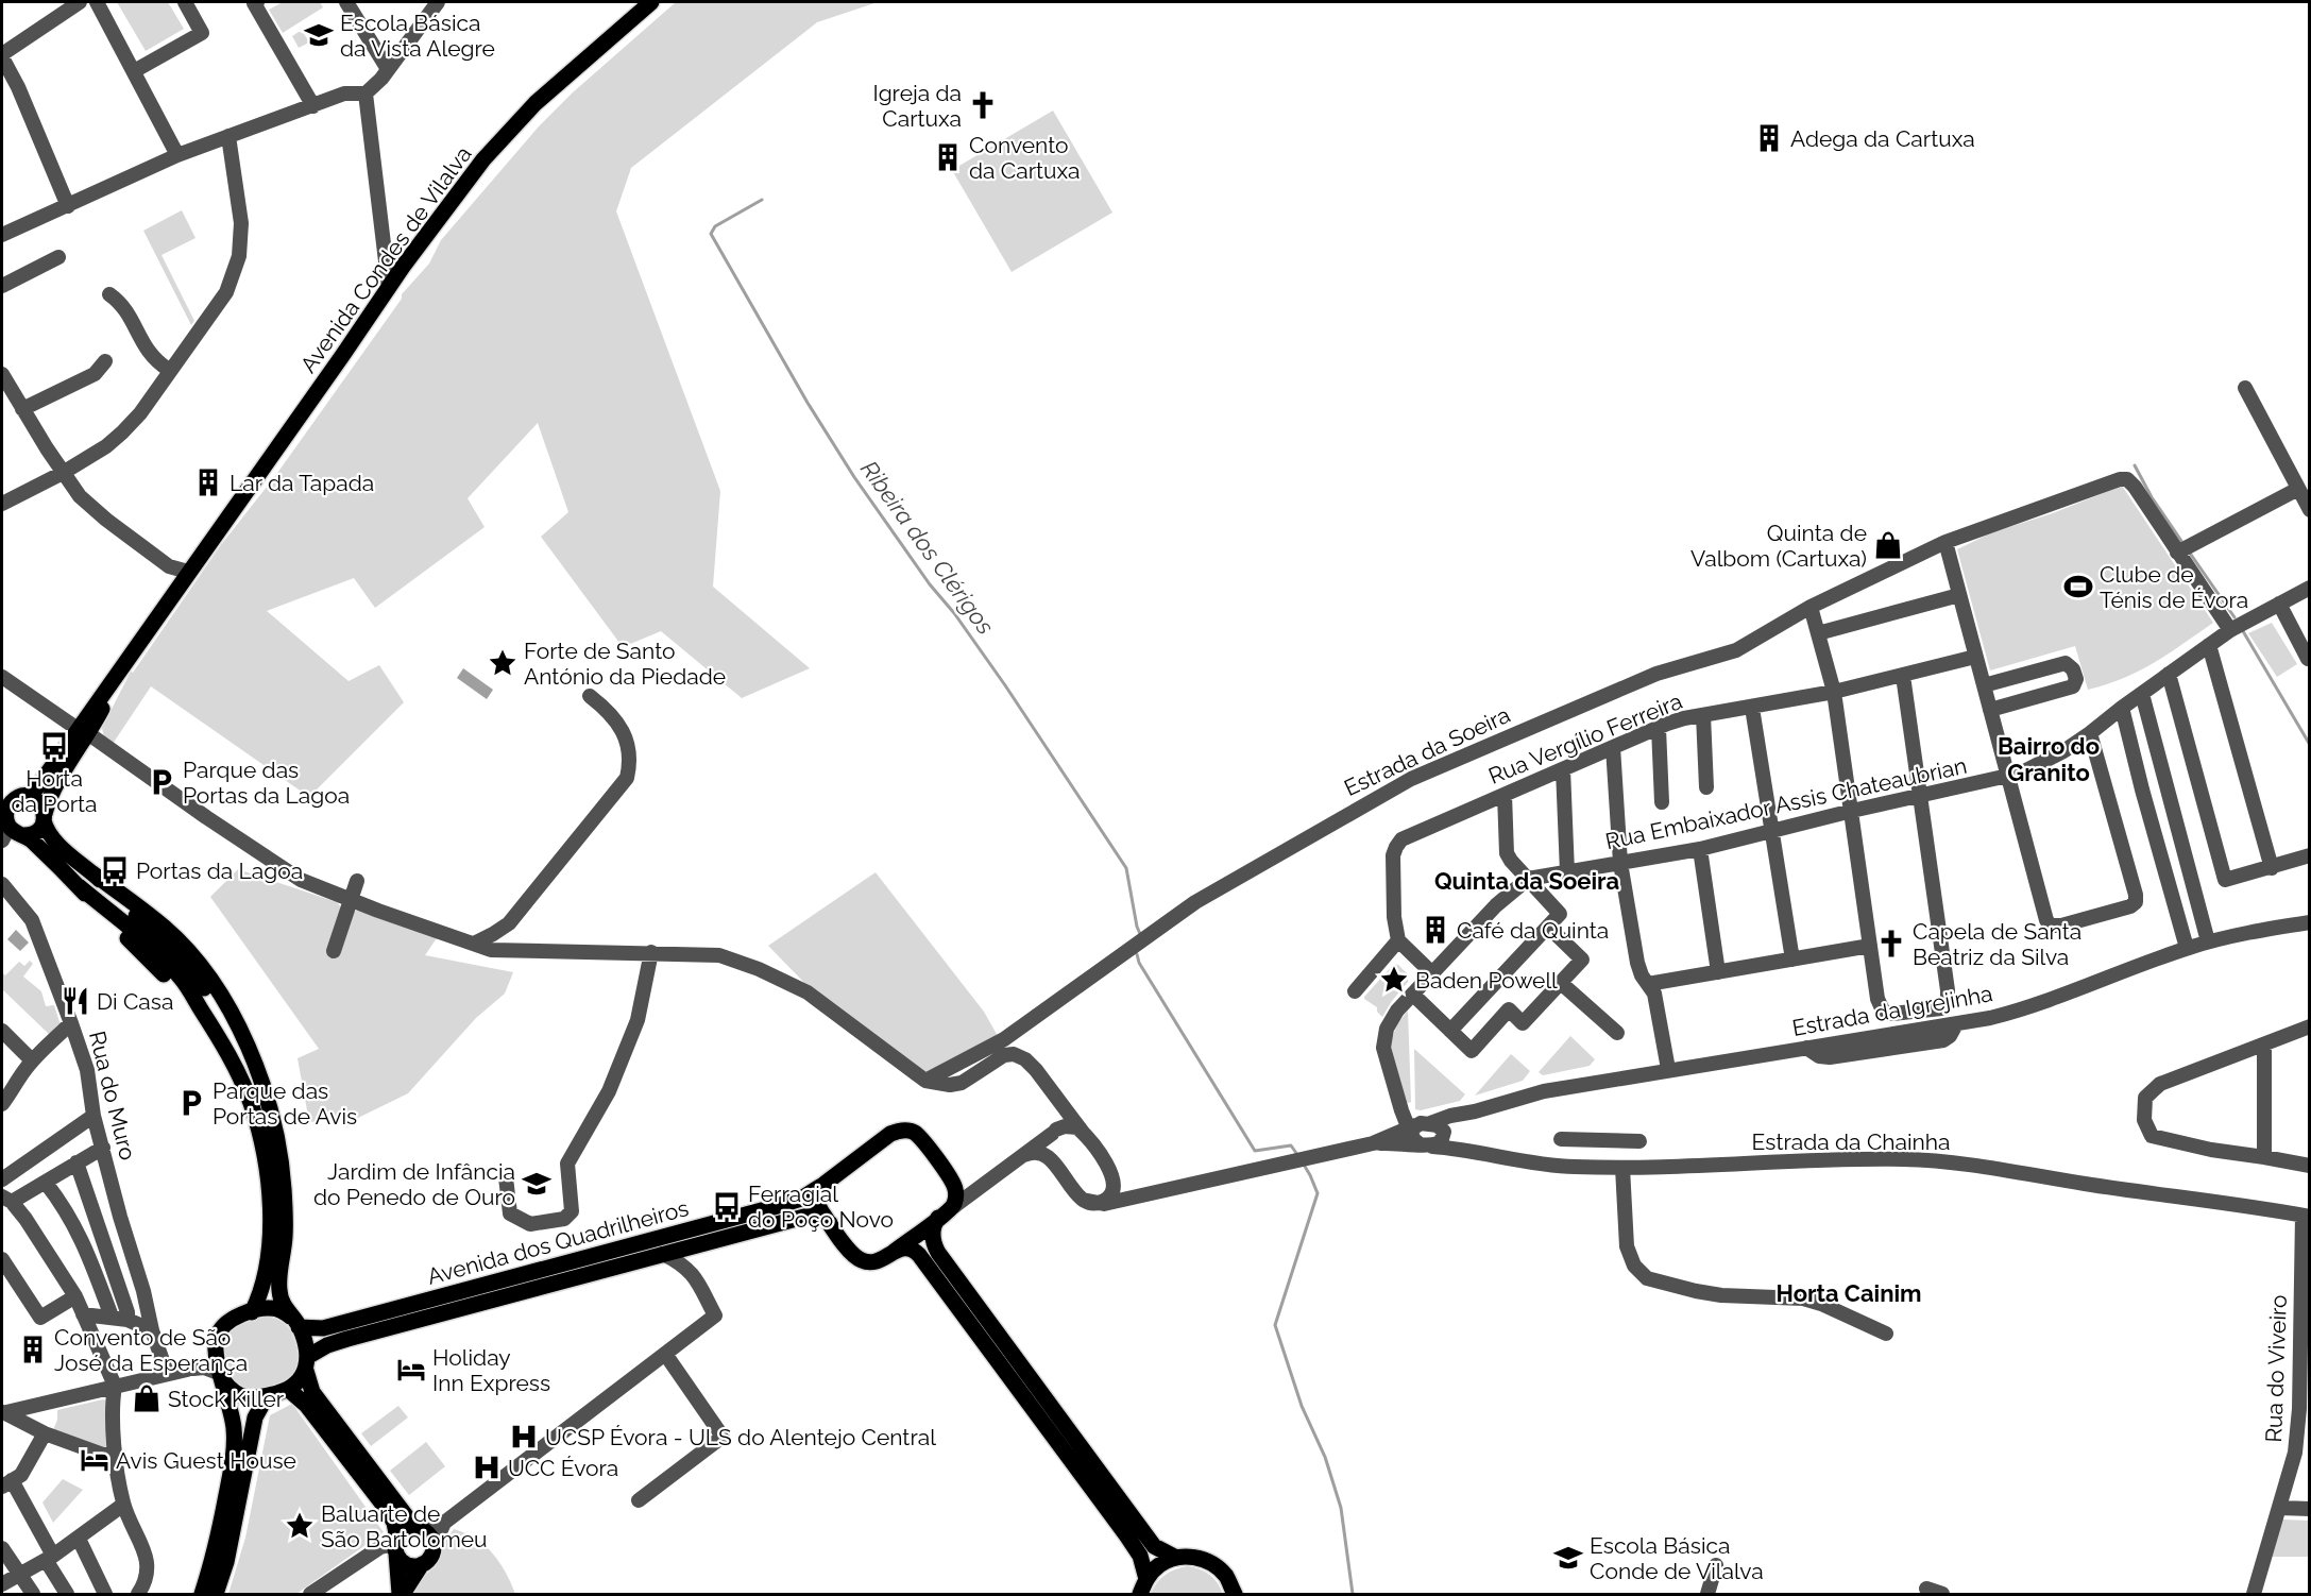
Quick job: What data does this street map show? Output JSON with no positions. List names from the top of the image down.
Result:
{
  "streets": {
    "main road": ["Avenida Condes de Vilalva", "Avenida dos Quadrilheiros"],
    "street": [
      "Rua Vergílio Ferreira",
      "Estrada da Soeira",
      "Rua Embaixador Assis Chateaubrian",
      "Estrada da Igrejinha",
      "Rua do Muro",
      "Estrada da Chainha",
      "Rua do Viveiro"
    ]
  },
  "crossings": [
    ["Estrada da Soeira", "Rua Embaixador Assis Chateaubrian"],
    ["Estrada da Chainha", "Rua do Viveiro"]
  ],
  "districts": ["Bairro do Granito", "Quinta da Soeira", "Horta Cainim"],
  "water": ["Ribeira dos Clérigos"],
  "places": {
    "school or university": ["Escola Básica da Vista Alegre", "Jardim de Infância do Penedo de Ouro", "Escola Básica Conde de Vilalva"],
    "church": ["Igreja da Cartuxa", "Capela de Santa Beatriz da Silva"],
    "building": [
      "Adega da Cartuxa",
      "Convento da Cartuxa",
      "Lar da Tapada",
      "Café da Quinta",
      "Convento de São José da Esperança"
    ],
    "shop": ["Quinta de Valbom (Cartuxa)", "Stock Killer"],
    "sports": ["Clube de Ténis de Évora"],
    "place": ["Forte de Santo António da Piedade", "Baden Powell", "Baluarte de São Bartolomeu"],
    "bus stop": ["Horta da Porta", "Portas da Lagoa", "Ferragial do Poço Novo"],
    "parking": ["Parque das Portas da Lagoa", "Parque das Portas de Avis"],
    "restaurant": ["Di Casa"],
    "hotel": ["Holiday Inn Express", "Avis Guest House"],
    "hospital": ["UCSP Évora - ULS do Alentejo Central", "UCC Évora"]
  }
}
